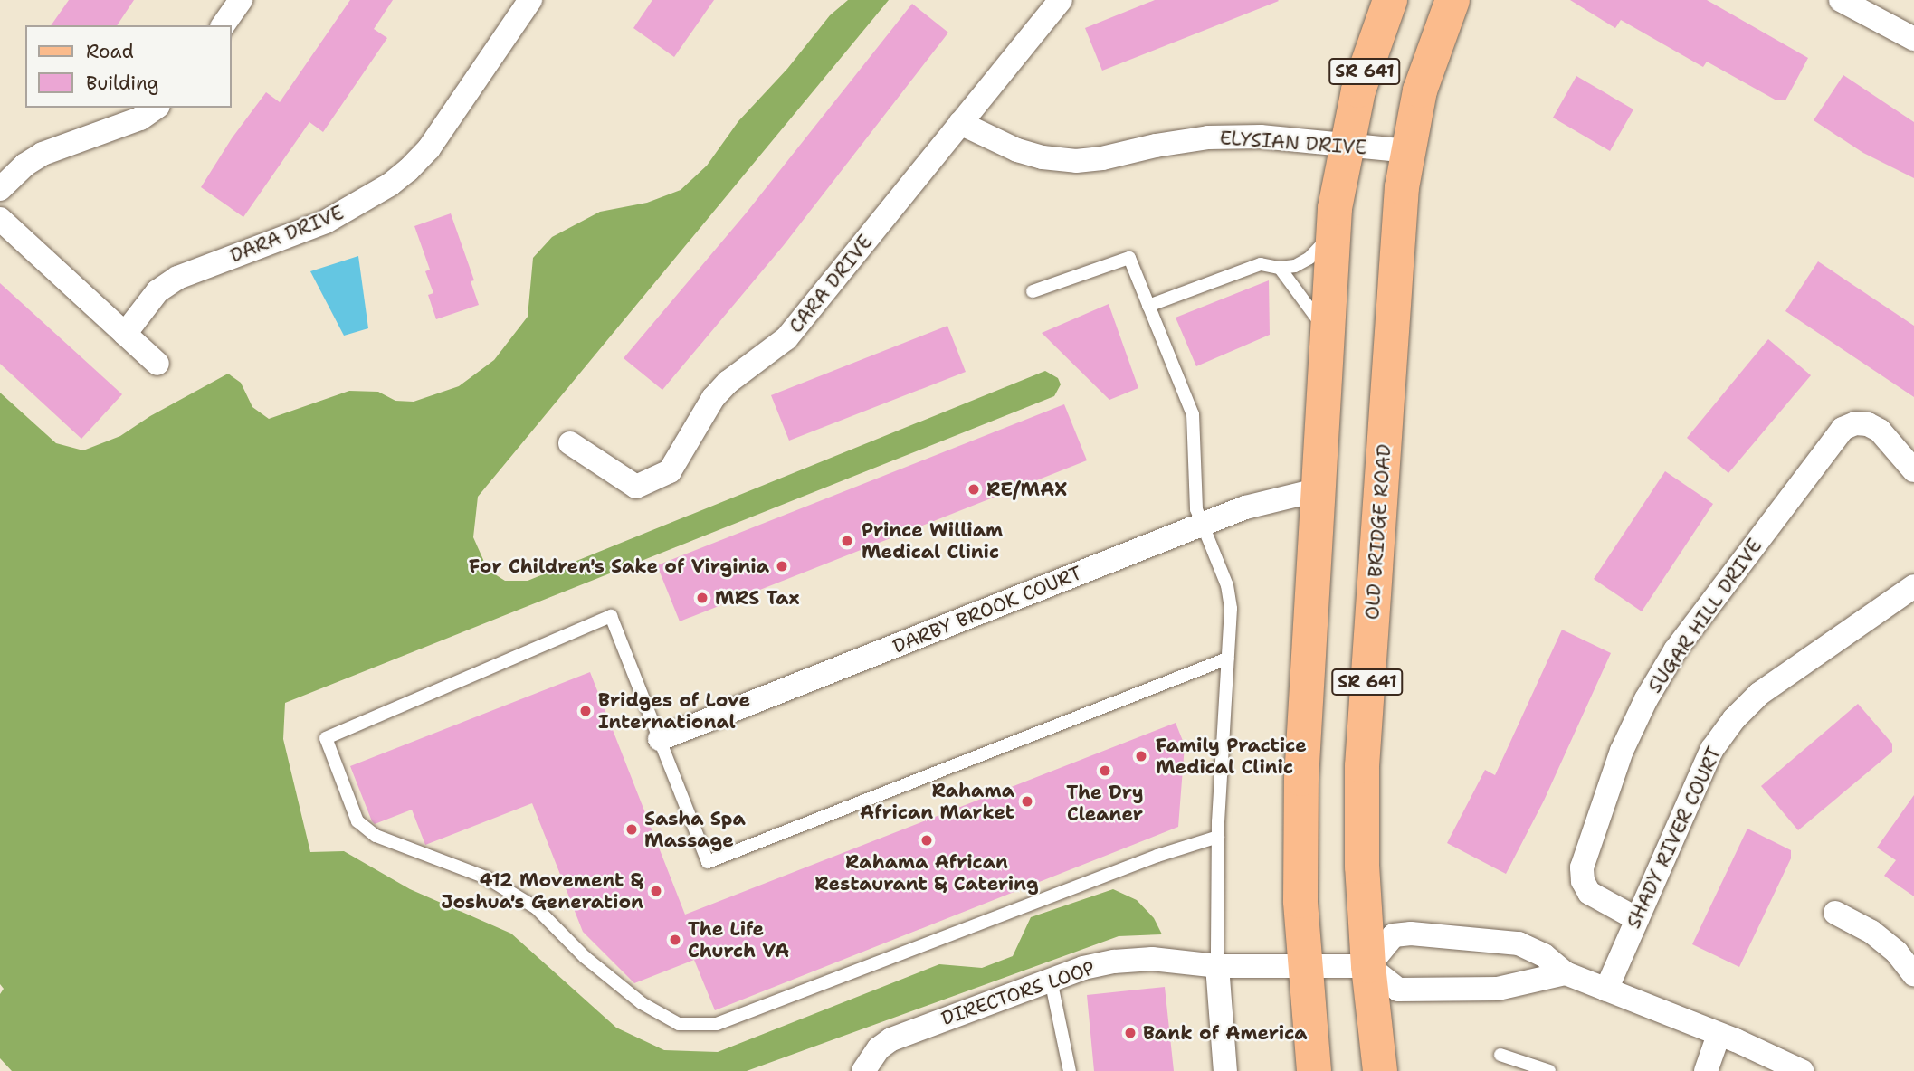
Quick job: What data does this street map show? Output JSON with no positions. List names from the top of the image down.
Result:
{
  "streets": {
    "main road": ["SR 641", "OLD BRIDGE ROAD"],
    "street": [
      "ELYSIAN DRIVE",
      "DARA DRIVE",
      "CARA DRIVE",
      "DARBY BROOK COURT",
      "SUGAR HILL DRIVE",
      "SHADY RIVER COURT",
      "DIRECTORS LOOP"
    ]
  },
  "crossings": [
    ["SR 641", "ELYSIAN DRIVE"],
    ["SR 641", "DARBY BROOK COURT"],
    ["SR 641", "DIRECTORS LOOP"],
    ["ELYSIAN DRIVE", "CARA DRIVE"],
    ["ELYSIAN DRIVE", "OLD BRIDGE ROAD"],
    ["OLD BRIDGE ROAD", "DIRECTORS LOOP"],
    ["SUGAR HILL DRIVE", "SHADY RIVER COURT"]
  ],
  "places": [
    "RE/MAX",
    "Prince William Medical Clinic",
    "For Children's Sake of Virginia",
    "MRS Tax",
    "Bridges of Love International",
    "Family Practice Medical Clinic",
    "The Dry Cleaner",
    "Rahama African Market",
    "Sasha Spa Massage",
    "Rahama African Restaurant & Catering",
    "412 Movement & Joshua's Generation",
    "The Life Church VA",
    "Bank of America"
  ],
  "legend": ["Road", "Building"]
}
